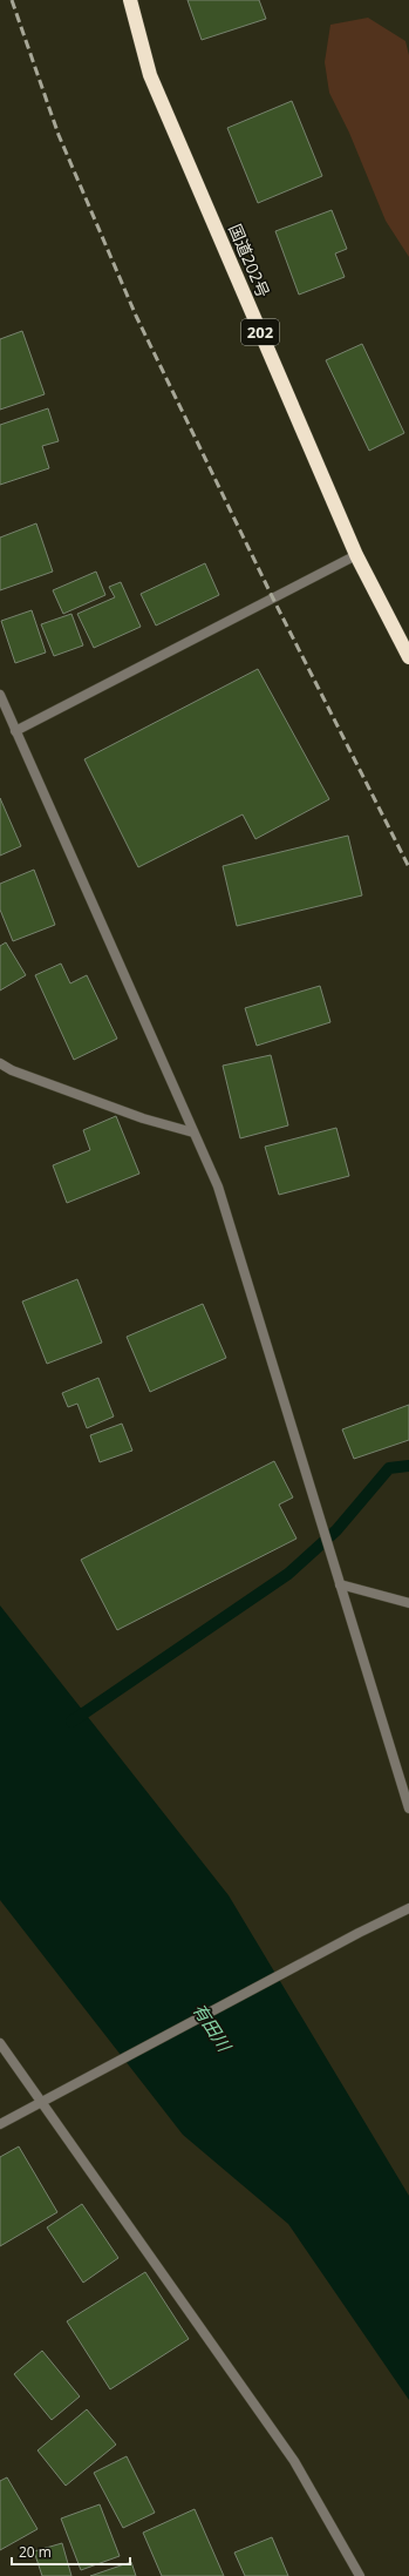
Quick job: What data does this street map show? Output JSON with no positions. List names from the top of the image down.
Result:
{
  "streets": {
    "highway": ["国道202号", "202"]
  },
  "water": ["有田川"],
  "scale_bar": "20 m"
}
